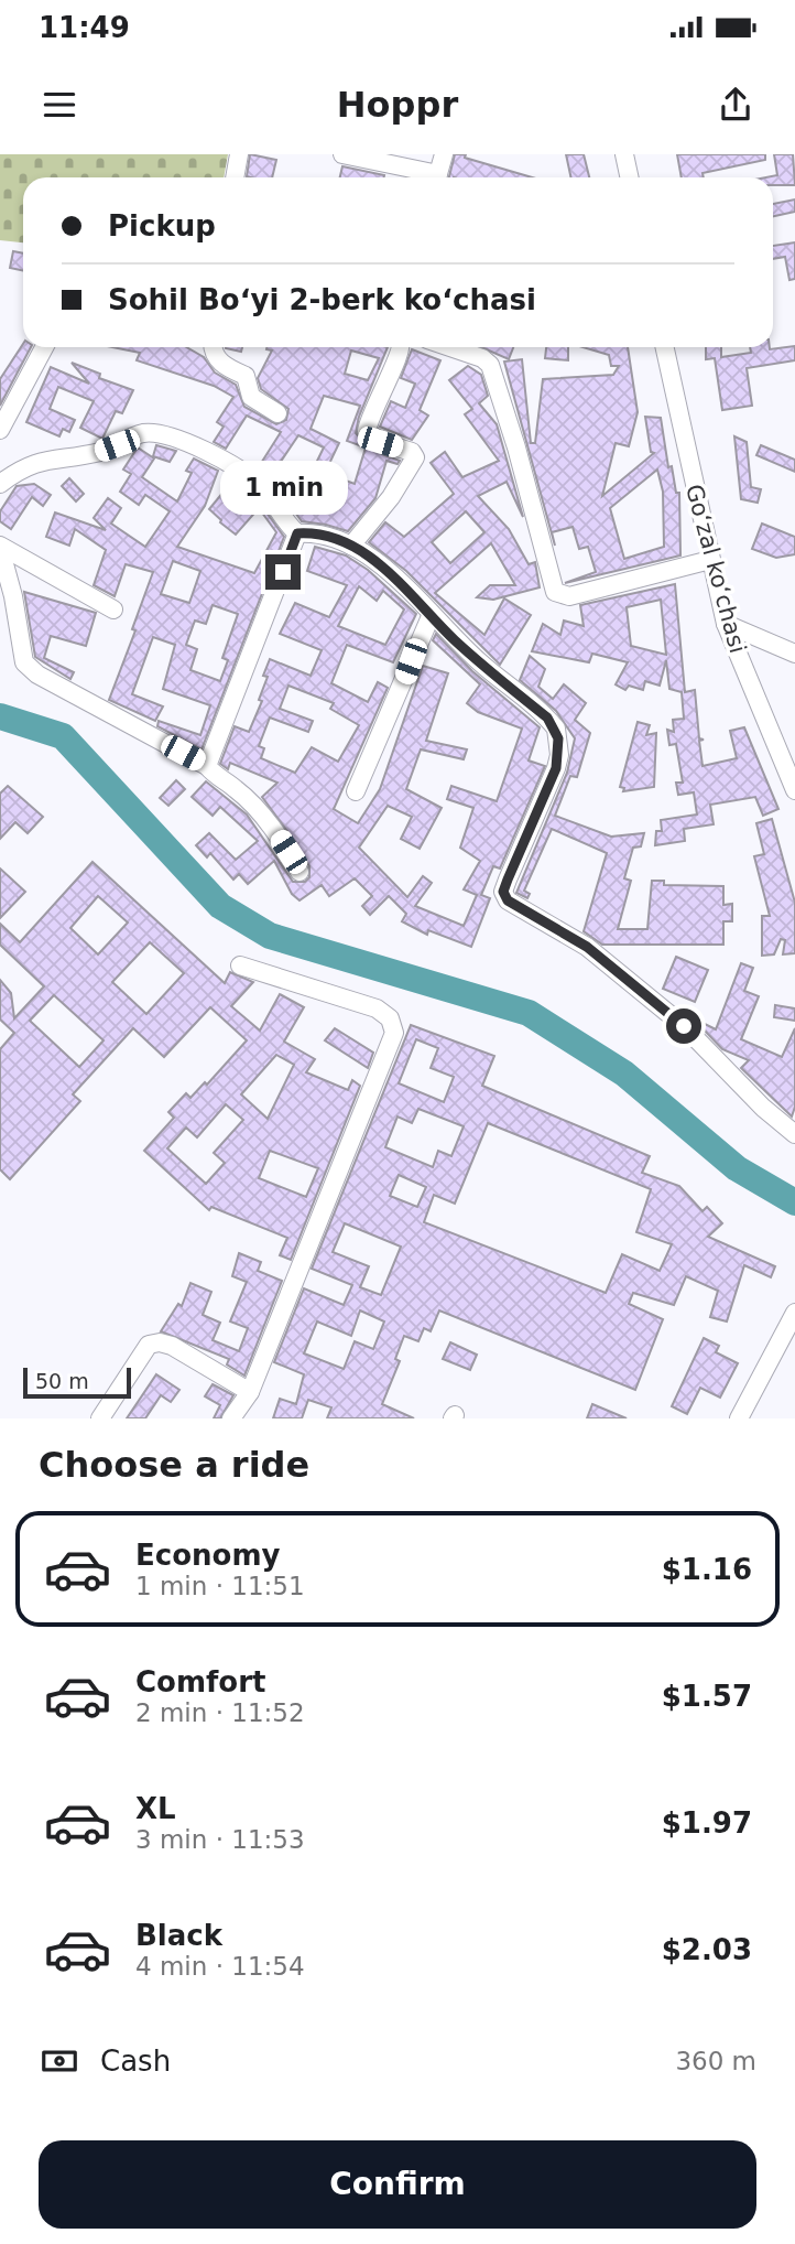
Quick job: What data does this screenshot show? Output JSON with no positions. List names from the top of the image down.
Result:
{
  "streets": {
    "street": ["Goʻzal koʻchasi"]
  },
  "scale_bar": "50 m",
  "page": {
    "status": "11:49",
    "header": "Hoppr",
    "banner": ["Pickup", "Sohil Boʻyi 2-berk koʻchasi"],
    "bubble": "1 min",
    "scale": "50 m",
    "heading": "Choose a ride",
    "list": [
      {
        "name": "Economy",
        "note": "1 min · 11:51",
        "value": "$1.16"
      },
      {
        "name": "Comfort",
        "note": "2 min · 11:52",
        "value": "$1.57"
      },
      {
        "name": "XL",
        "note": "3 min · 11:53",
        "value": "$1.97"
      },
      {
        "name": "Black",
        "note": "4 min · 11:54",
        "value": "$2.03"
      }
    ],
    "pay": ["Cash", "360 m"],
    "buttons": "Confirm"
  }
}
